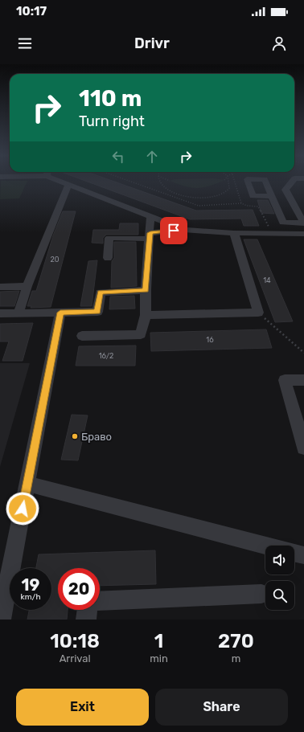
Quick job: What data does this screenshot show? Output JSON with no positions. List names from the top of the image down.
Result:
{
  "places": ["Браво"],
  "house_numbers": [
    "20",
    "14",
    "16",
    "16/2"
  ],
  "page": {
    "status": "10:17",
    "header": "Drivr",
    "turn": ["110 m", "Turn right"],
    "speed": "19 km/h",
    "limit": "20",
    "eta": [
      "10:18",
      "Arrival",
      "1",
      "min",
      "270",
      "m"
    ],
    "buttons": ["Exit", "Share"]
  }
}
